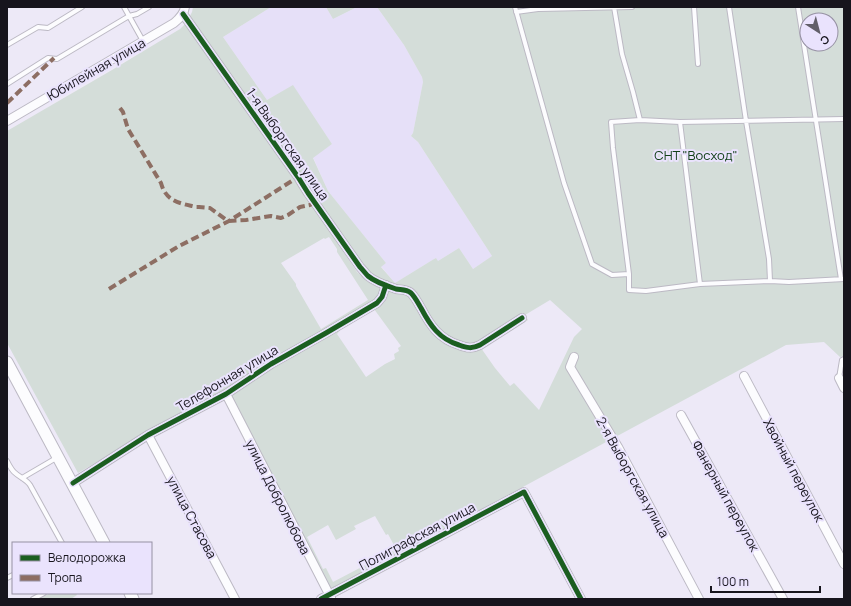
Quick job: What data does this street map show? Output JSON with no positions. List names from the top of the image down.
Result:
{
  "streets": {
    "street": [
      "Юбилейная улица",
      "1-я Выборгская улица",
      "Телефонная улица",
      "Хвойный переулок",
      "2-я Выборгская улица",
      "Фанерный переулок",
      "улица Добролюбова",
      "улица Стасова",
      "Полиграфская улица"
    ]
  },
  "crossings": [
    ["Юбилейная улица", "1-я Выборгская улица"],
    ["1-я Выборгская улица", "Телефонная улица"],
    ["Телефонная улица", "улица Добролюбова"],
    ["Телефонная улица", "улица Стасова"],
    ["улица Добролюбова", "Полиграфская улица"]
  ],
  "parks": ["СНТ \"Восход\""],
  "legend": ["Велодорожка", "Тропа"],
  "scale_bar": "100 m",
  "north": "bottom right"
}
